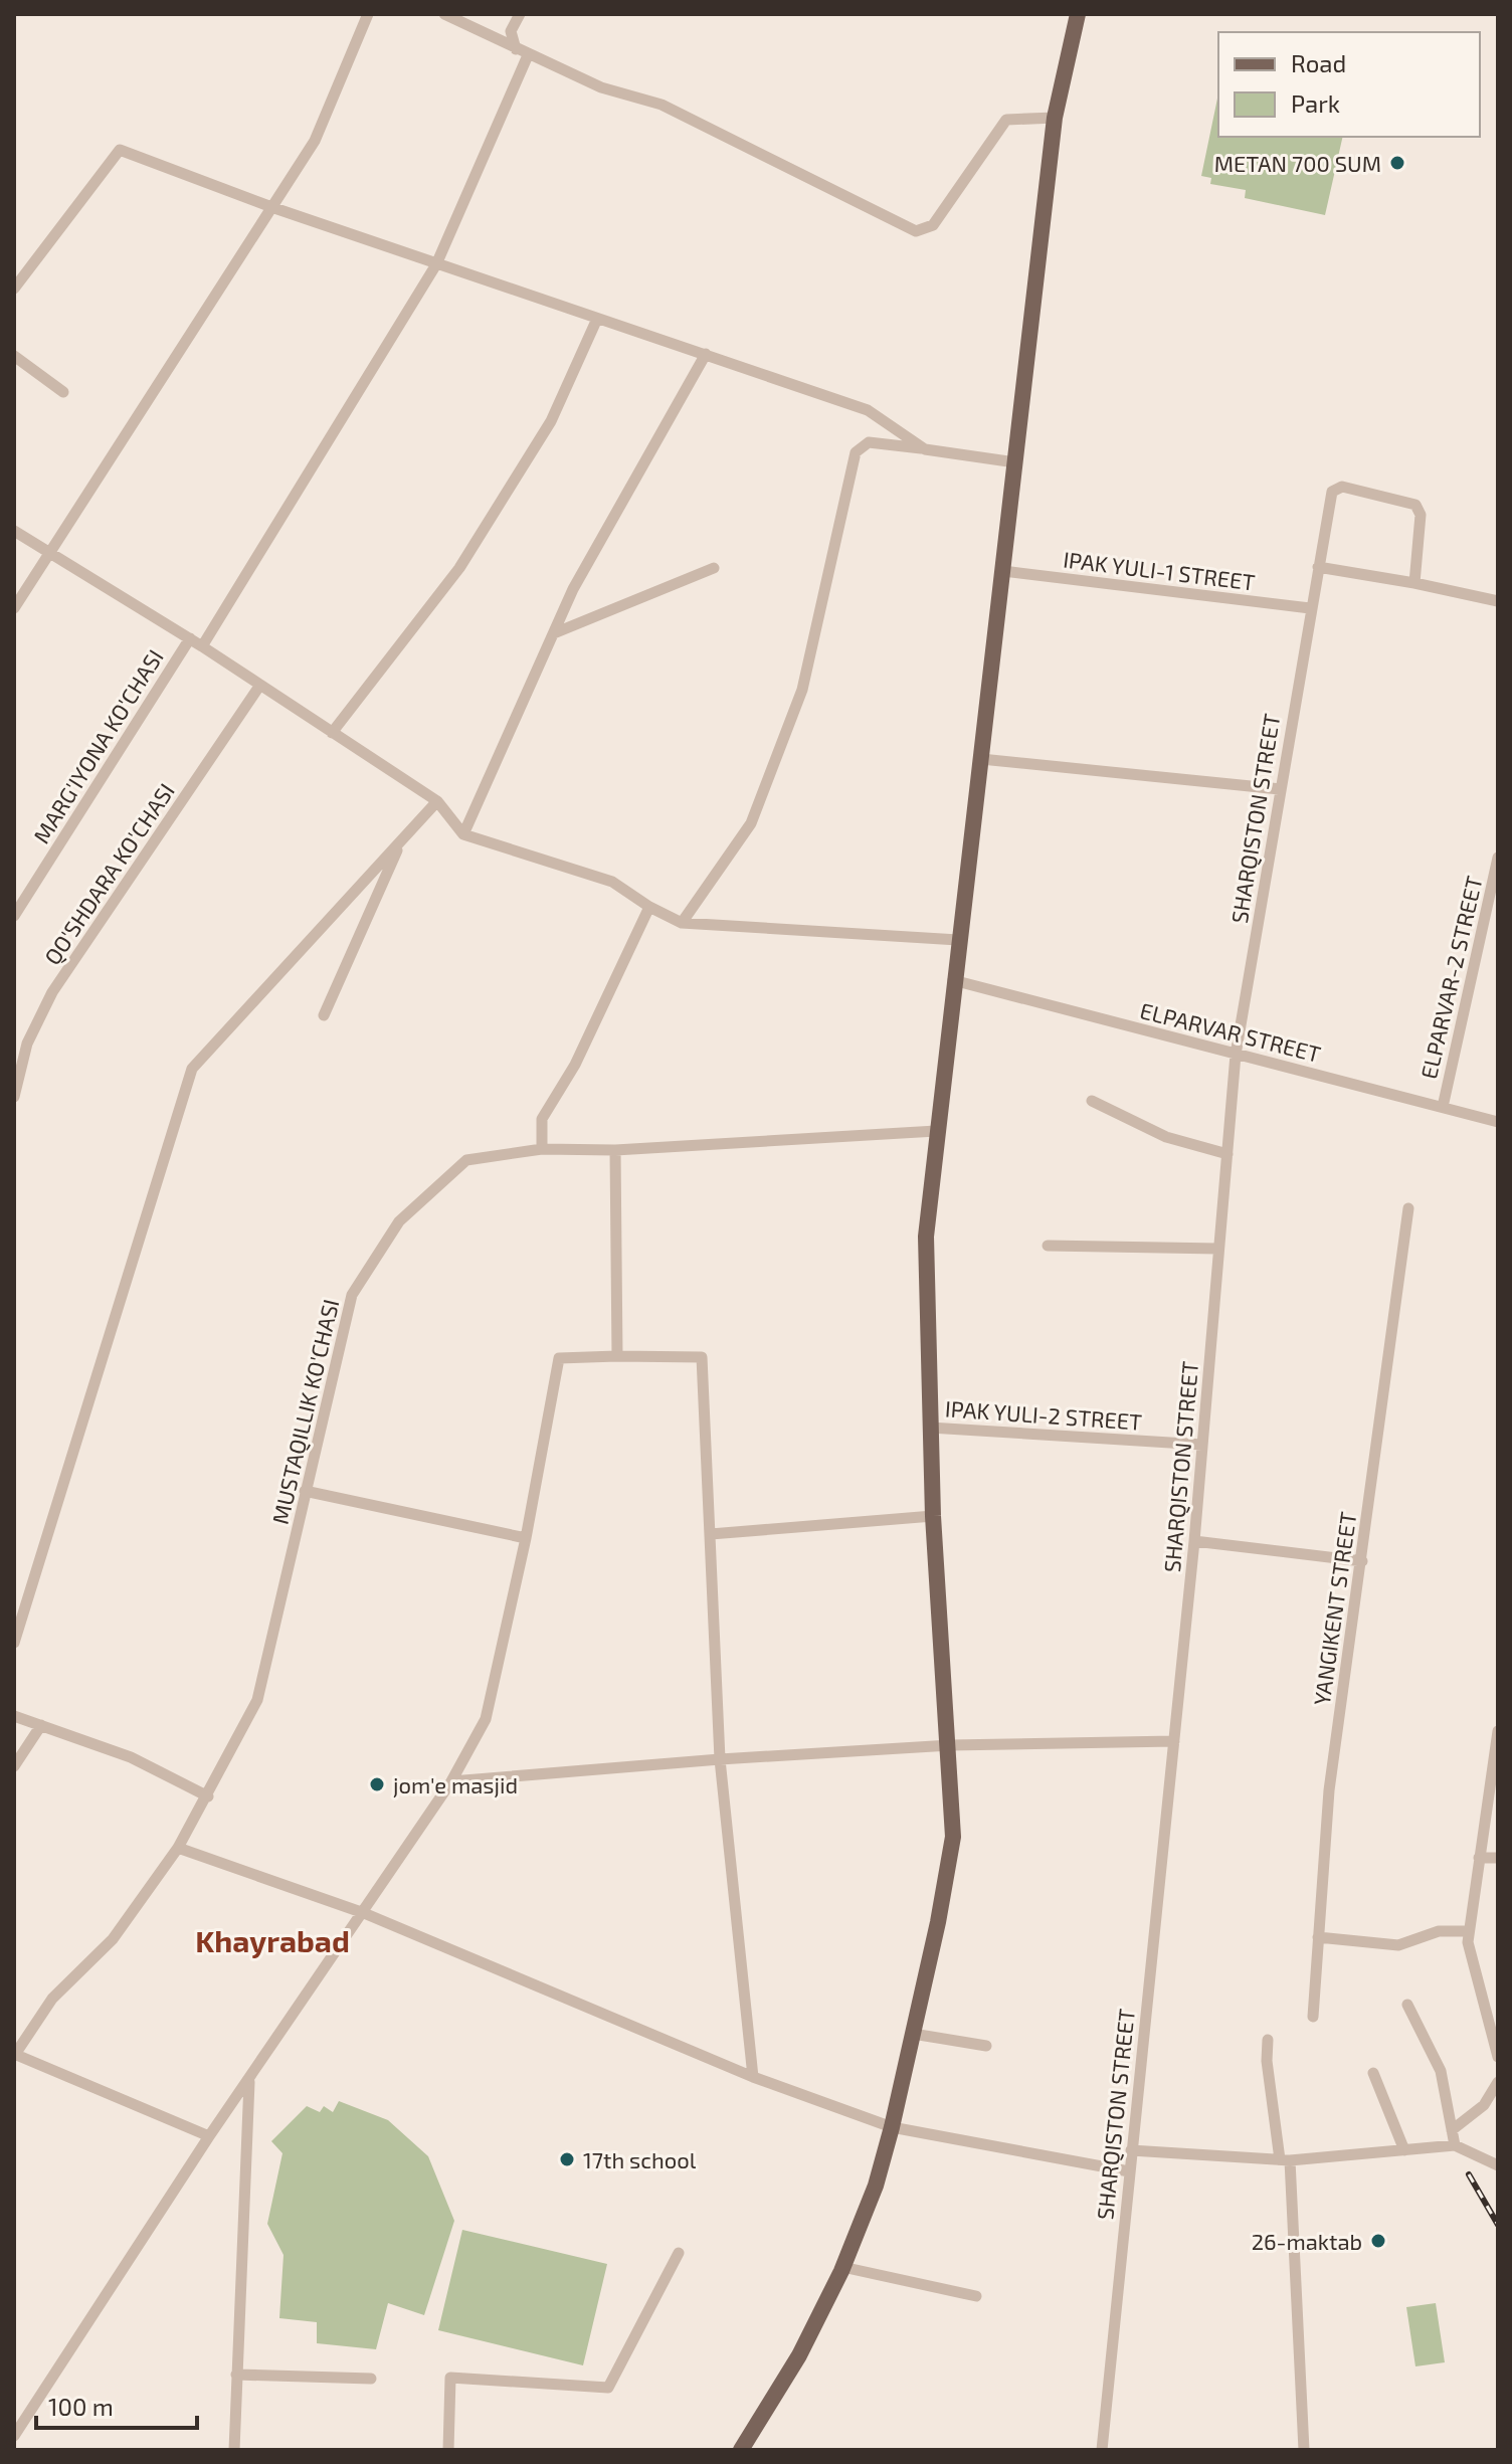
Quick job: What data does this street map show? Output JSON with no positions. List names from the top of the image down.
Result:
{
  "streets": {
    "street": [
      "IPAK YULI-1 STREET",
      "MARG'IYONA KO'CHASI",
      "SHARQISTON STREET",
      "QO'SHDARA KO'CHASI",
      "ELPARVAR-2 STREET",
      "ELPARVAR STREET",
      "MUSTAQILLIK KO'CHASI",
      "IPAK YULI-2 STREET",
      "YANGIKENT STREET"
    ]
  },
  "crossings": [
    ["IPAK YULI-1 STREET", "SHARQISTON STREET"],
    ["SHARQISTON STREET", "ELPARVAR STREET"],
    ["SHARQISTON STREET", "IPAK YULI-2 STREET"],
    ["ELPARVAR-2 STREET", "ELPARVAR STREET"]
  ],
  "districts": ["Khayrabad"],
  "places": [
    "METAN 700 SUM",
    "jom'e masjid",
    "17th school",
    "26-maktab"
  ],
  "legend": ["Road", "Park"],
  "scale_bar": "100 m"
}
